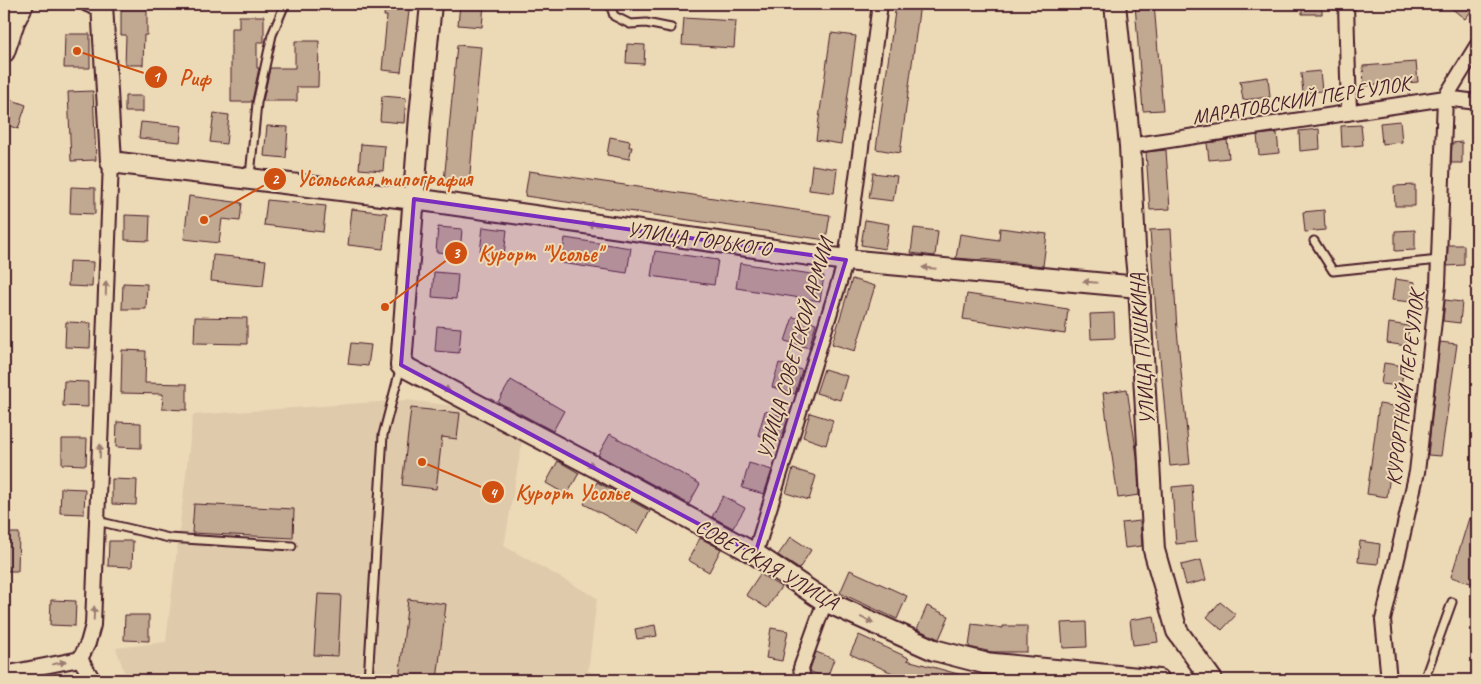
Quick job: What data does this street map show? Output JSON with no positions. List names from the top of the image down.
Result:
{
  "streets": {
    "street": [
      "МАРАТОВСКИЙ ПЕРЕУЛОК",
      "УЛИЦА ГОРЬКОГО",
      "УЛИЦА СОВЕТСКОЙ АРМИИ",
      "УЛИЦА ПУШКИНА",
      "КУРОРТНЫЙ ПЕРЕУЛОК",
      "СОВЕТСКАЯ УЛИЦА"
    ]
  },
  "crossings": [
    ["МАРАТОВСКИЙ ПЕРЕУЛОК", "УЛИЦА ПУШКИНА"],
    ["МАРАТОВСКИЙ ПЕРЕУЛОК", "КУРОРТНЫЙ ПЕРЕУЛОК"],
    ["УЛИЦА ГОРЬКОГО", "УЛИЦА СОВЕТСКОЙ АРМИИ"],
    ["УЛИЦА ГОРЬКОГО", "УЛИЦА ПУШКИНА"],
    ["УЛИЦА СОВЕТСКОЙ АРМИИ", "СОВЕТСКАЯ УЛИЦА"]
  ],
  "one_way": ["УЛИЦА ГОРЬКОГО", "СОВЕТСКАЯ УЛИЦА"],
  "places": [
    "Риф",
    "Усольская типография",
    "Курорт \"Усолье\"",
    "Курорт Усолье"
  ]
}
